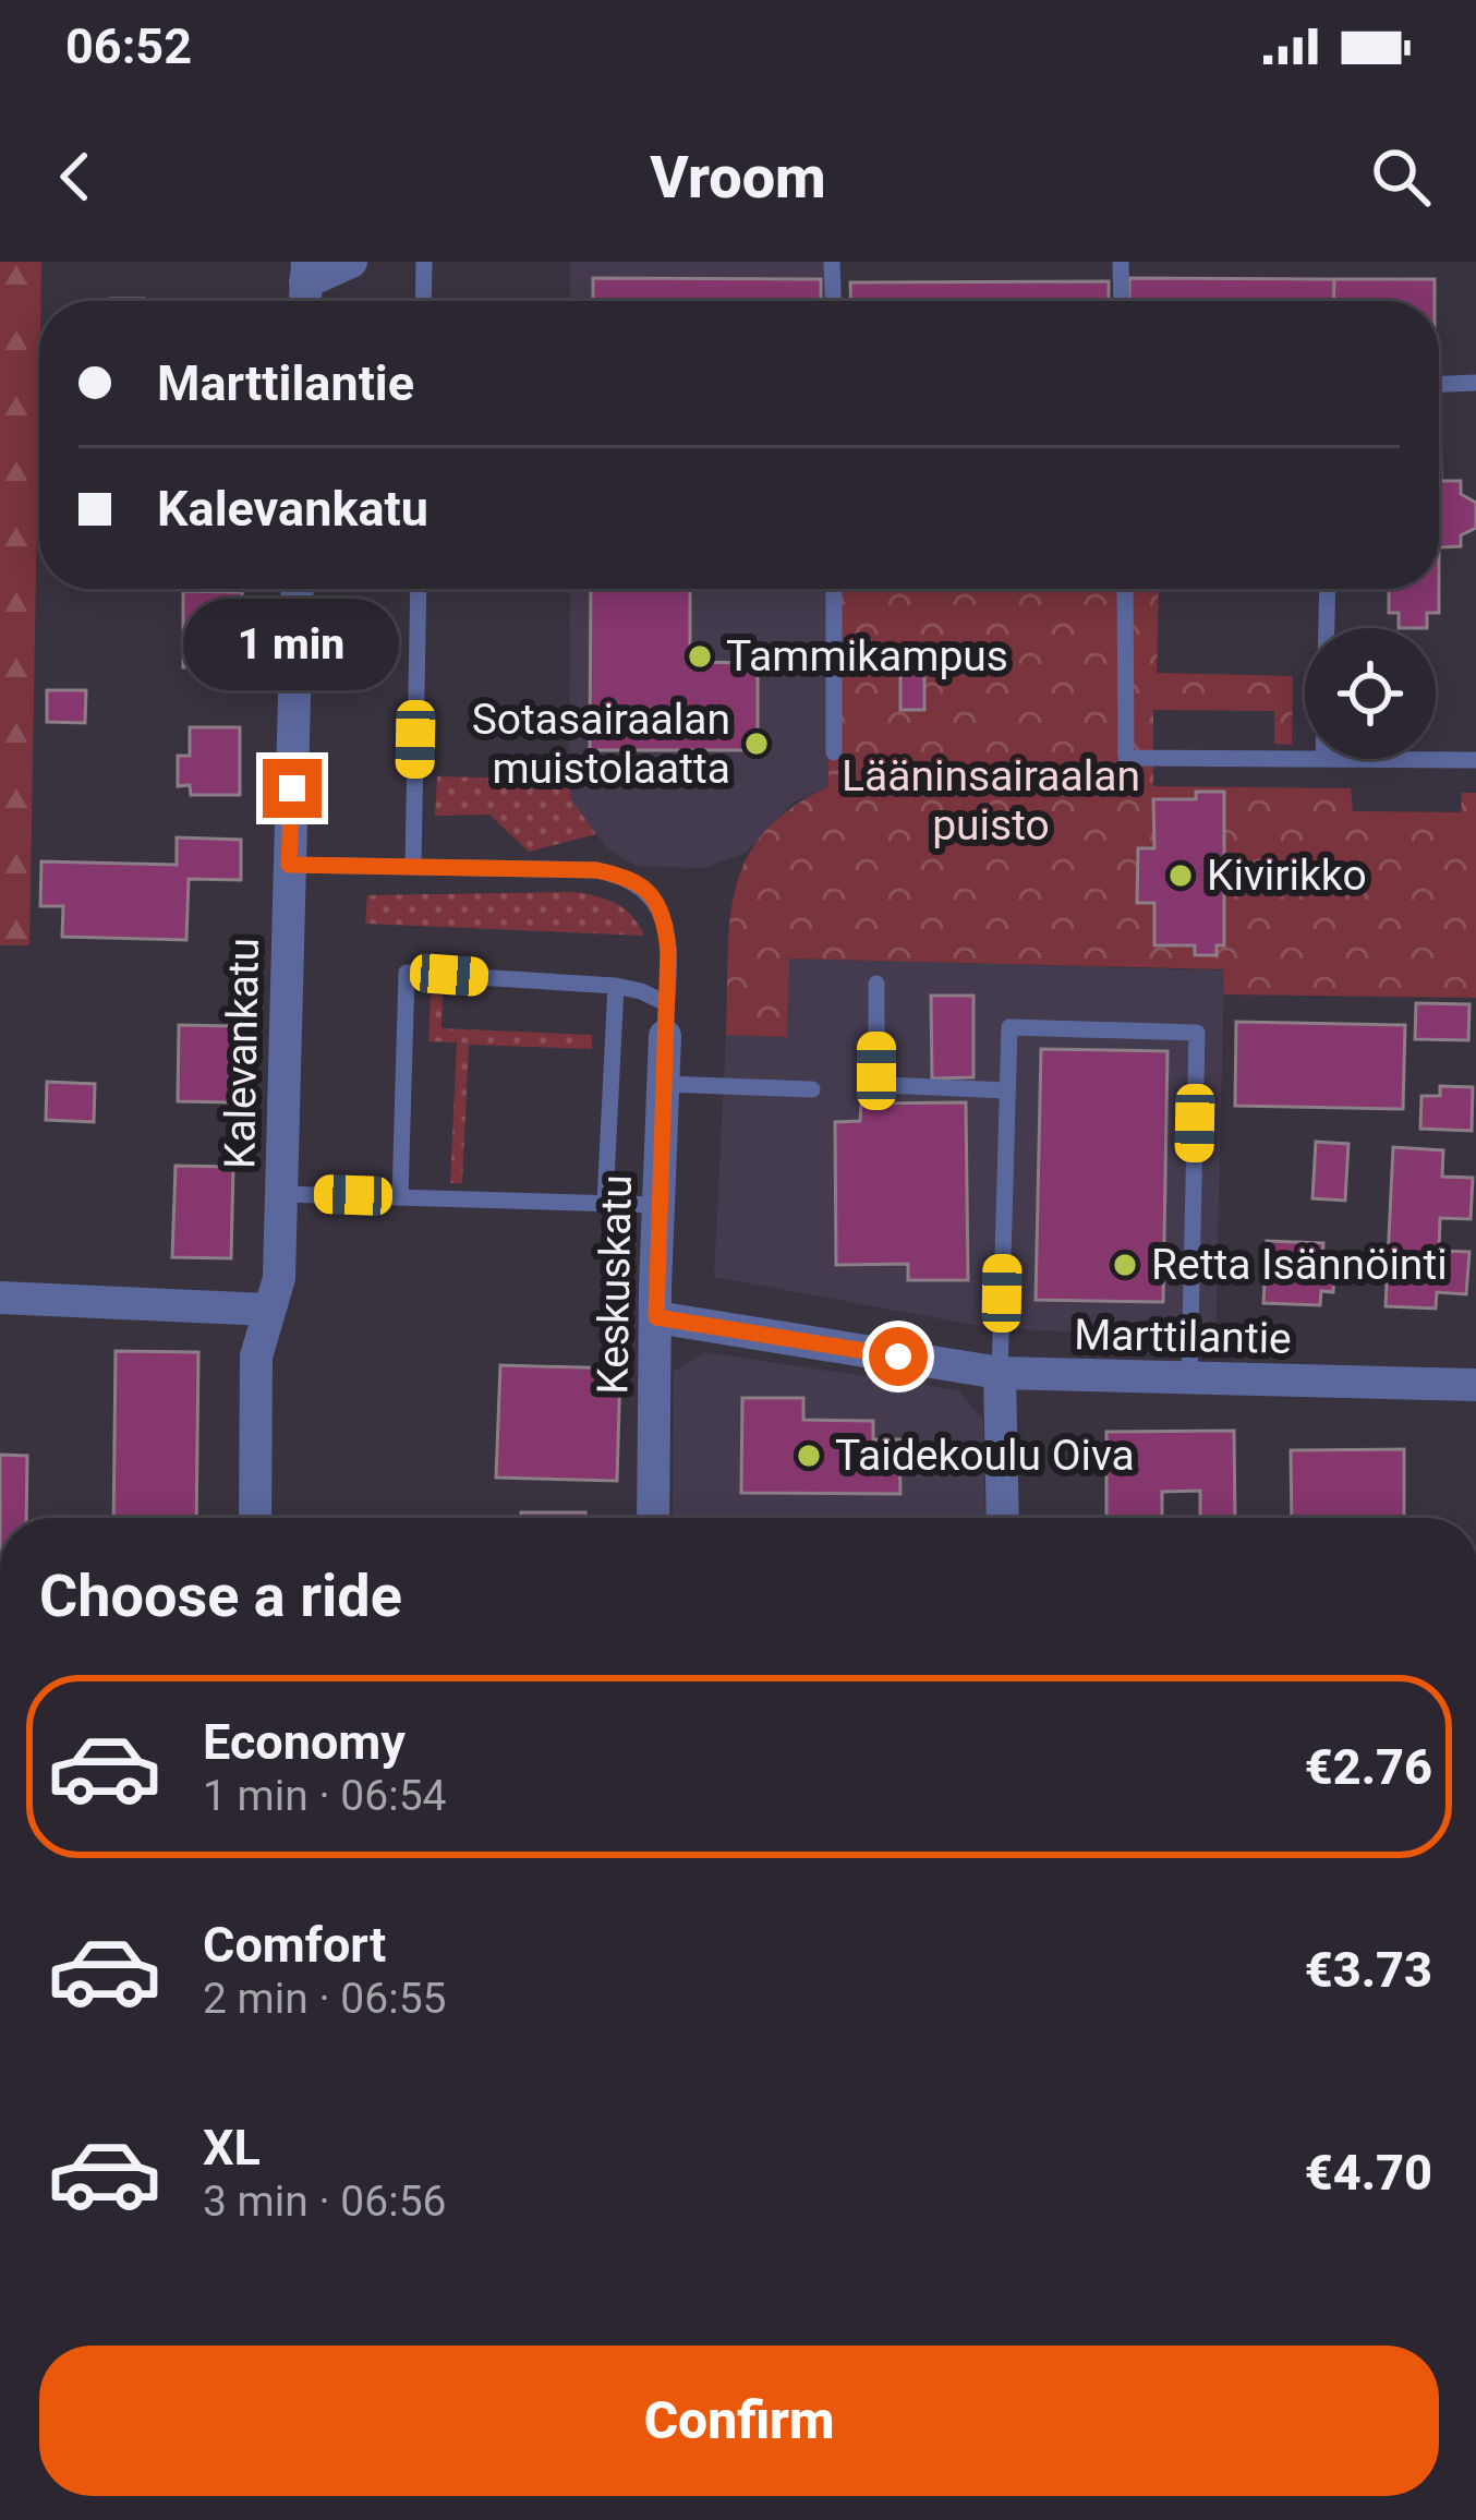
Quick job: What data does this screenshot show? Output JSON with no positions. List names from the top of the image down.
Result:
{
  "streets": {
    "street": ["Kalevankatu", "Keskuskatu", "Marttilantie"]
  },
  "crossings": [
    ["Keskuskatu", "Marttilantie"]
  ],
  "parks": ["Lääninsairaalan puisto"],
  "places": [
    "Tammikampus",
    "Sotasairaalan muistolaatta",
    "Kivirikko",
    "Retta Isännöinti",
    "Taidekoulu Oiva"
  ],
  "page": {
    "status": "06:52",
    "header": "Vroom",
    "banner": ["Marttilantie", "Kalevankatu"],
    "bubble": "1 min",
    "heading": "Choose a ride",
    "list": [
      {
        "name": "Economy",
        "note": "1 min · 06:54",
        "value": "€2.76"
      },
      {
        "name": "Comfort",
        "note": "2 min · 06:55",
        "value": "€3.73"
      },
      {
        "name": "XL",
        "note": "3 min · 06:56",
        "value": "€4.70"
      }
    ],
    "buttons": "Confirm"
  }
}
